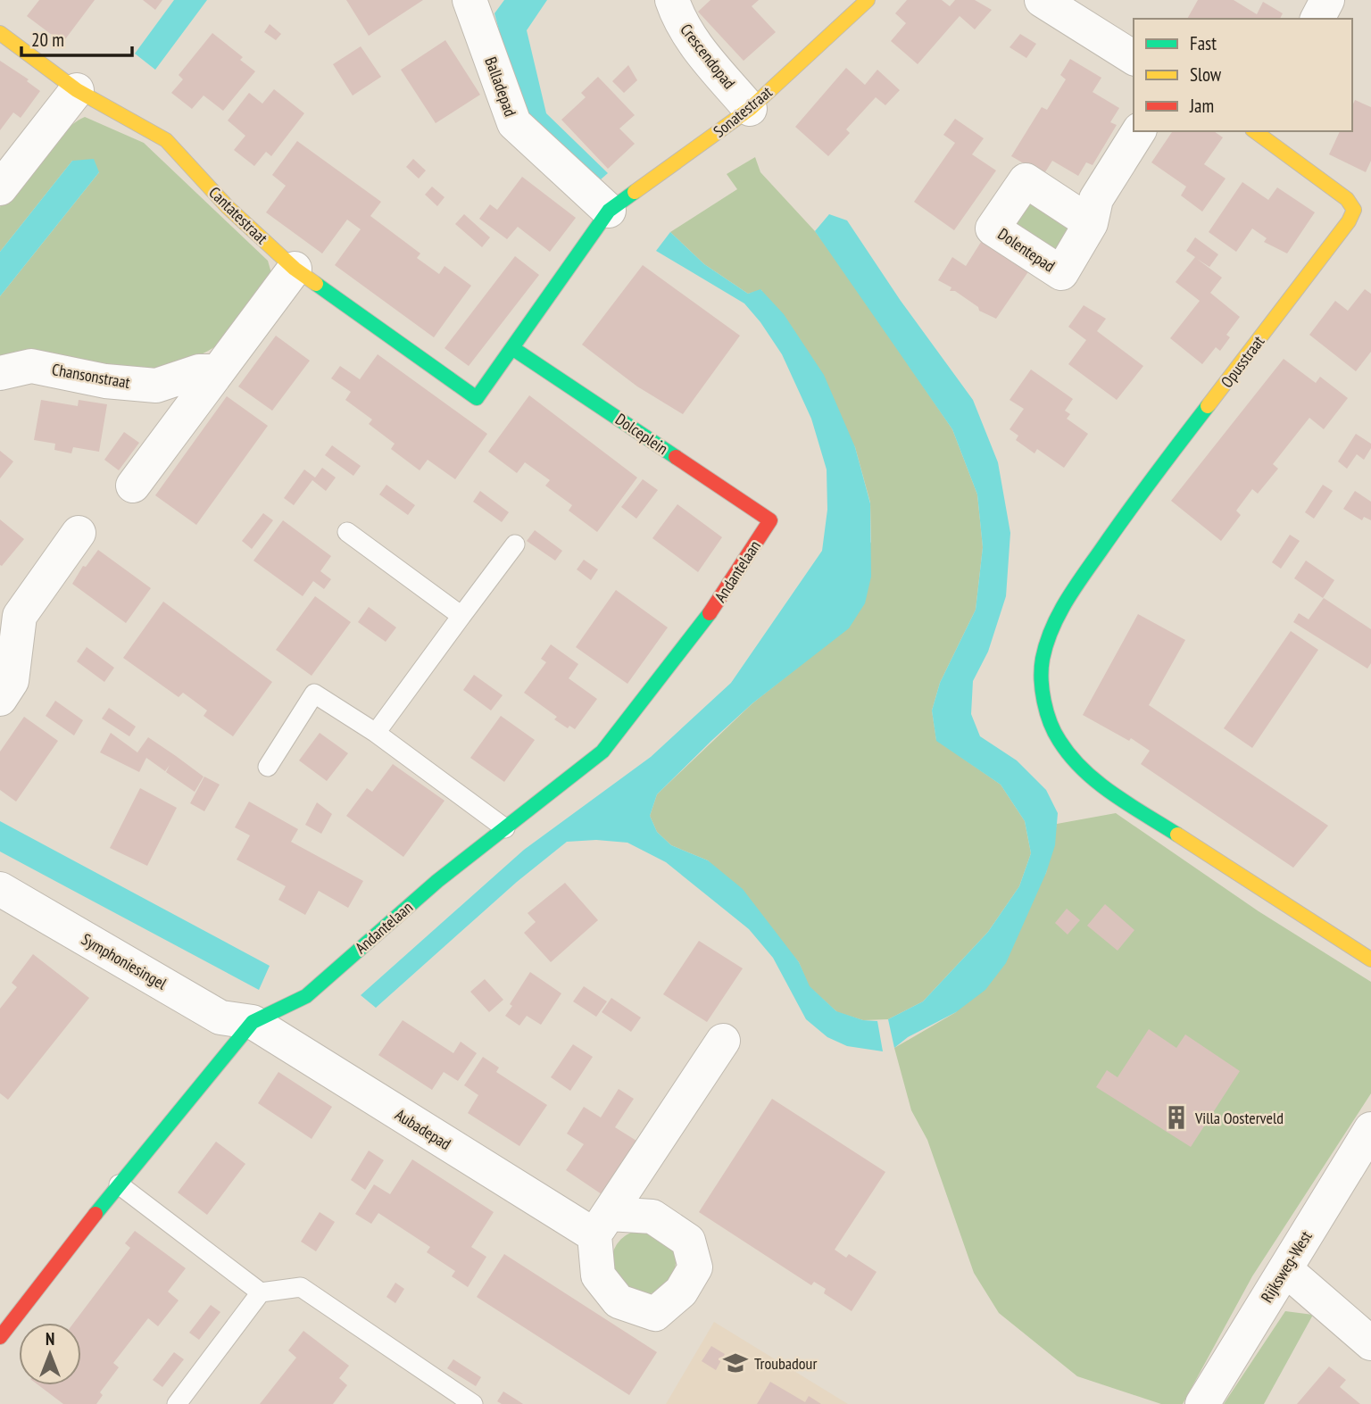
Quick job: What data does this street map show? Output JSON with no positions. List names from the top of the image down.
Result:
{
  "streets": {
    "street": [
      "Crescendopad",
      "Balladepad",
      "Sonatestraat",
      "Cantatestraat",
      "Opusstraat",
      "Chansonstraat",
      "Dolceplein",
      "Andantelaan",
      "Symphoniesingel",
      "Aubadepad",
      "Rijksweg-West"
    ]
  },
  "crossings": [
    ["Crescendopad", "Sonatestraat"],
    ["Balladepad", "Sonatestraat"],
    ["Cantatestraat", "Dolceplein"],
    ["Dolceplein", "Andantelaan"],
    ["Andantelaan", "Symphoniesingel"],
    ["Andantelaan", "Aubadepad"],
    ["Symphoniesingel", "Aubadepad"]
  ],
  "places": {
    "building": ["Villa Oosterveld"],
    "school or university": ["Troubadour"]
  },
  "legend": ["Fast", "Slow", "Jam"],
  "scale_bar": "20 m",
  "north": "top"
}
